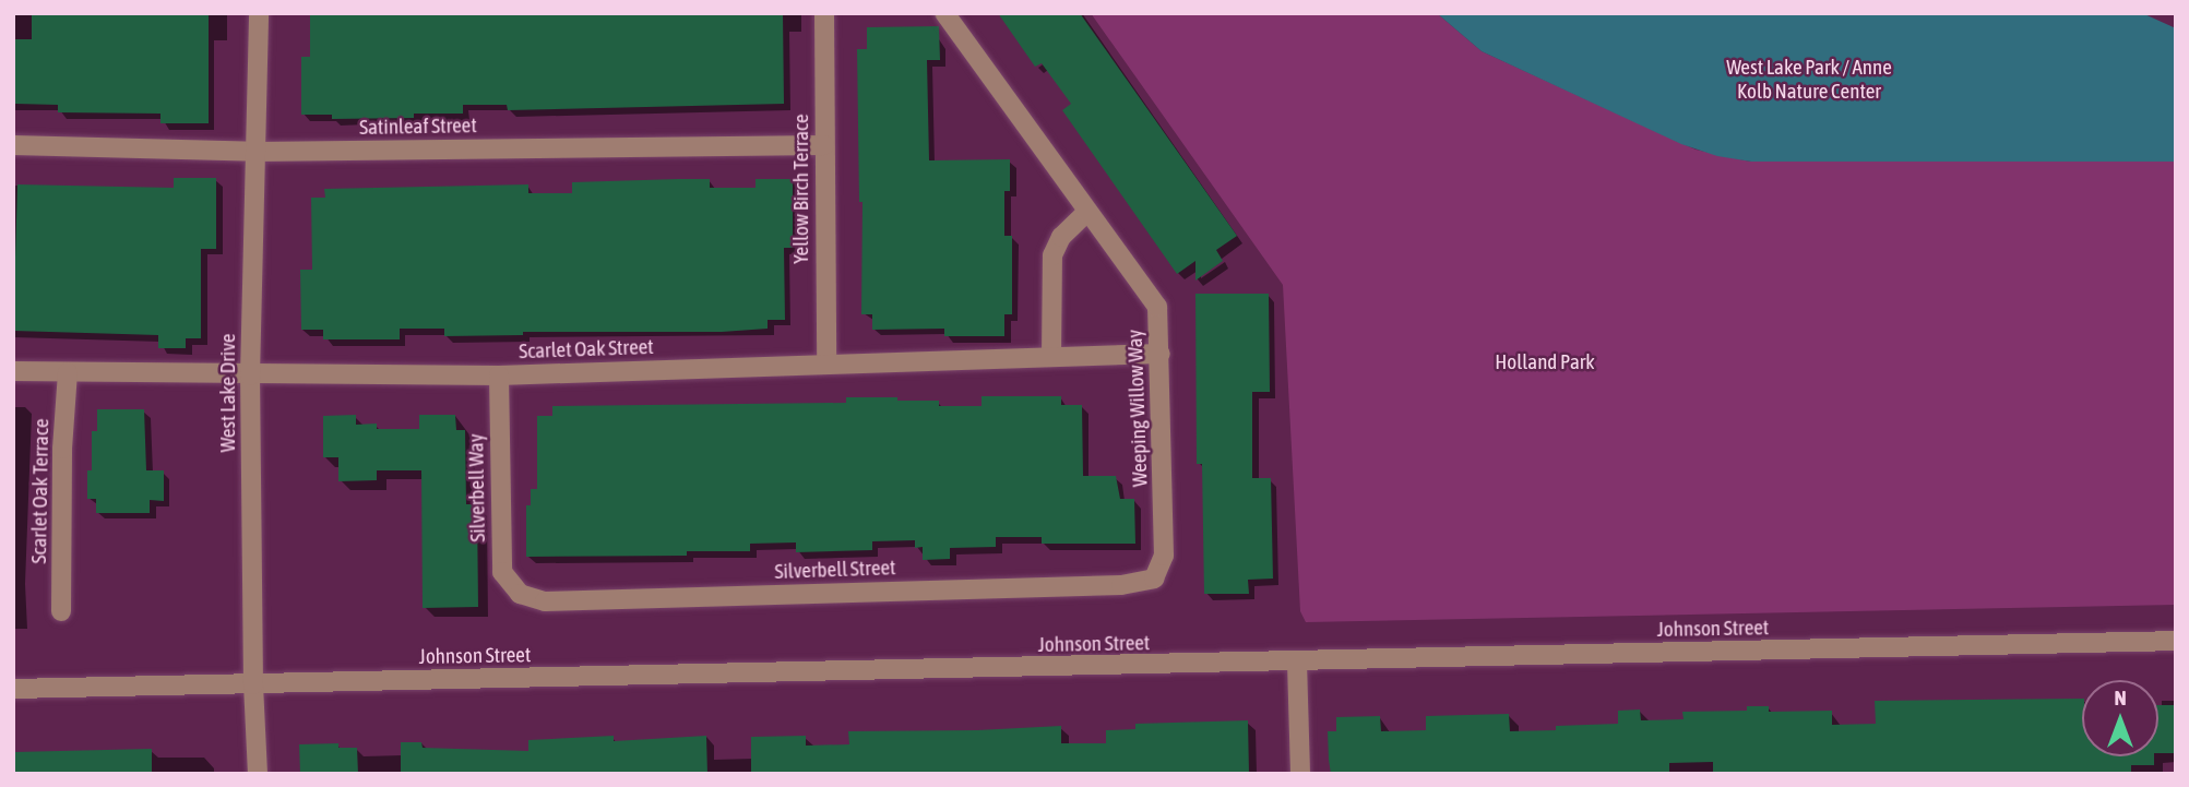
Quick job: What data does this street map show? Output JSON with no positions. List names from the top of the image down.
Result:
{
  "streets": {
    "street": [
      "Satinleaf Street",
      "Yellow Birch Terrace",
      "Scarlet Oak Street",
      "West Lake Drive",
      "Weeping Willow Way",
      "Silverbell Way",
      "Scarlet Oak Terrace",
      "Silverbell Street",
      "Johnson Street"
    ]
  },
  "crossings": [
    ["Satinleaf Street", "Yellow Birch Terrace"],
    ["Satinleaf Street", "West Lake Drive"],
    ["Yellow Birch Terrace", "Scarlet Oak Street"],
    ["Scarlet Oak Street", "West Lake Drive"],
    ["Scarlet Oak Street", "Weeping Willow Way"],
    ["Scarlet Oak Street", "Silverbell Way"],
    ["Scarlet Oak Street", "Scarlet Oak Terrace"],
    ["West Lake Drive", "Johnson Street"],
    ["Weeping Willow Way", "Silverbell Street"],
    ["Silverbell Way", "Silverbell Street"]
  ],
  "parks": ["West Lake Park / Anne Kolb Nature Center", "Holland Park"],
  "north": "top"
}
